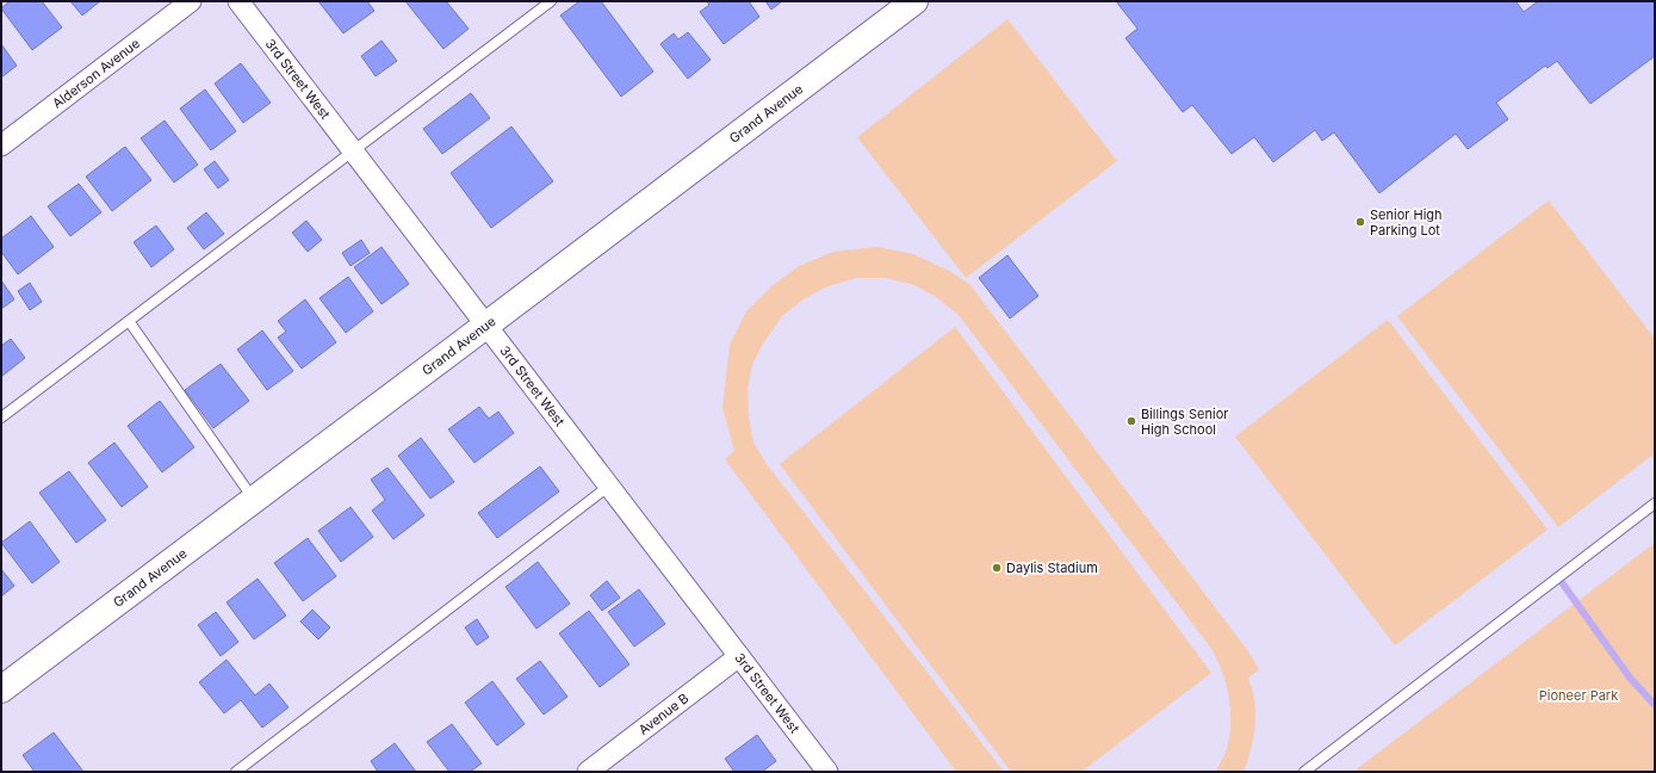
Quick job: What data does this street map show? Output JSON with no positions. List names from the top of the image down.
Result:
{
  "streets": {
    "main road": ["Grand Avenue"],
    "street": ["Alderson Avenue", "3rd Street West", "Avenue B"]
  },
  "crossings": [
    ["3rd Street West", "Grand Avenue"],
    ["3rd Street West", "Avenue B"]
  ],
  "parks": ["Pioneer Park"],
  "places": ["Senior High Parking Lot", "Billings Senior High School", "Daylis Stadium"]
}
